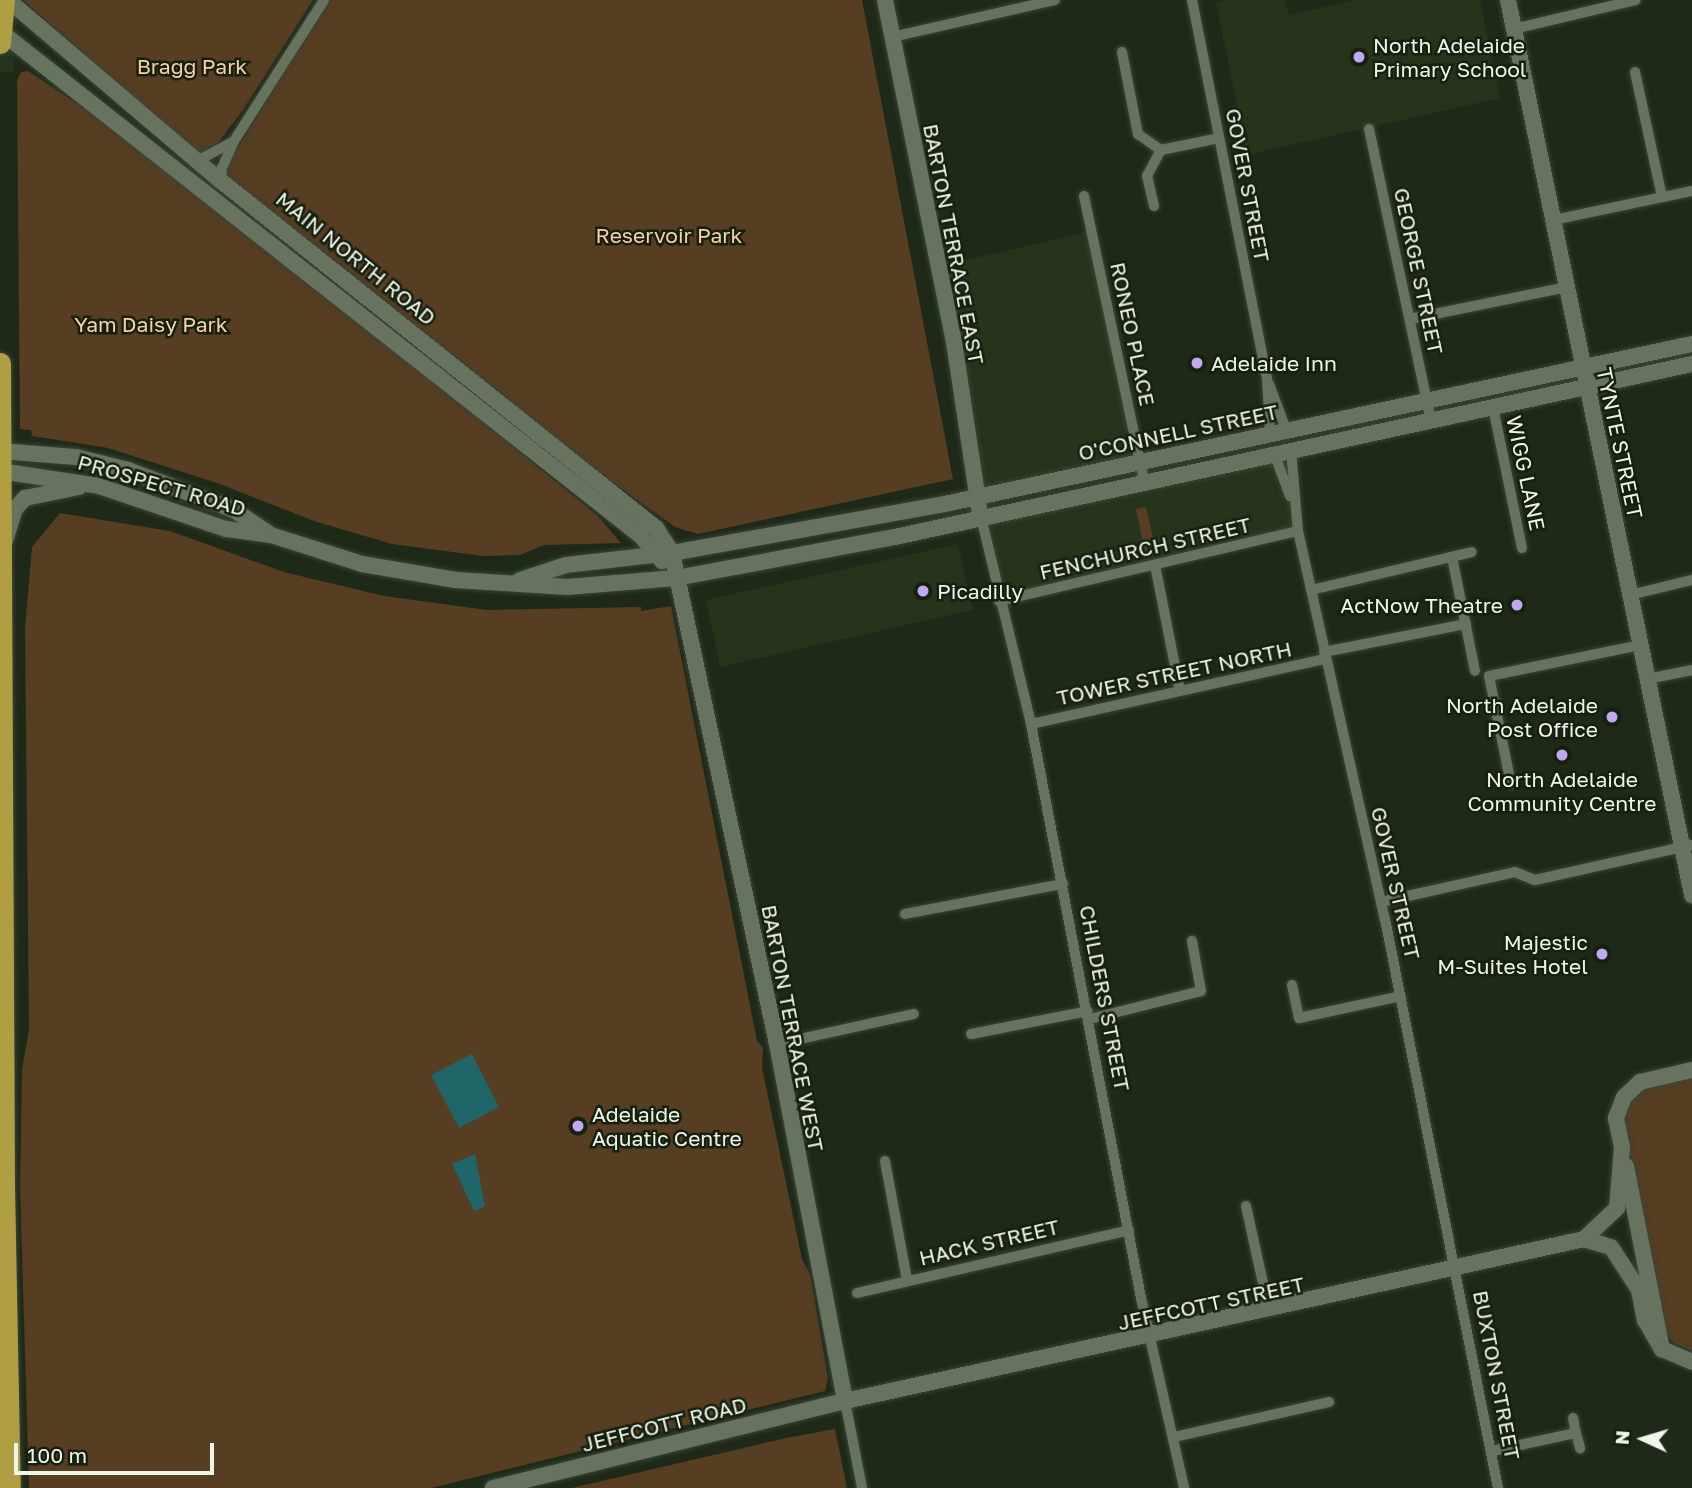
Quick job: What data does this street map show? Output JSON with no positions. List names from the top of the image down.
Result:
{
  "streets": {
    "main road": [
      "BARTON TERRACE EAST",
      "MAIN NORTH ROAD",
      "O'CONNELL STREET",
      "TYNTE STREET",
      "PROSPECT ROAD",
      "BARTON TERRACE WEST",
      "JEFFCOTT STREET",
      "JEFFCOTT ROAD"
    ],
    "street": [
      "GOVER STREET",
      "GEORGE STREET",
      "RONEO PLACE",
      "WIGG LANE",
      "FENCHURCH STREET",
      "TOWER STREET NORTH",
      "CHILDERS STREET",
      "HACK STREET",
      "BUXTON STREET"
    ]
  },
  "crossings": [
    ["GOVER STREET", "O'CONNELL STREET"],
    ["GOVER STREET", "FENCHURCH STREET"],
    ["GOVER STREET", "TOWER STREET NORTH"],
    ["GOVER STREET", "JEFFCOTT STREET"],
    ["GOVER STREET", "BUXTON STREET"],
    ["BARTON TERRACE EAST", "O'CONNELL STREET"],
    ["BARTON TERRACE EAST", "CHILDERS STREET"],
    ["MAIN NORTH ROAD", "O'CONNELL STREET"],
    ["MAIN NORTH ROAD", "PROSPECT ROAD"],
    ["GEORGE STREET", "O'CONNELL STREET"],
    ["RONEO PLACE", "O'CONNELL STREET"],
    ["O'CONNELL STREET", "TYNTE STREET"],
    ["O'CONNELL STREET", "WIGG LANE"],
    ["O'CONNELL STREET", "PROSPECT ROAD"],
    ["O'CONNELL STREET", "CHILDERS STREET"],
    ["O'CONNELL STREET", "BARTON TERRACE WEST"],
    ["PROSPECT ROAD", "BARTON TERRACE WEST"],
    ["FENCHURCH STREET", "CHILDERS STREET"],
    ["TOWER STREET NORTH", "CHILDERS STREET"],
    ["CHILDERS STREET", "HACK STREET"],
    ["CHILDERS STREET", "JEFFCOTT STREET"],
    ["BARTON TERRACE WEST", "JEFFCOTT STREET"],
    ["BARTON TERRACE WEST", "JEFFCOTT ROAD"],
    ["JEFFCOTT STREET", "BUXTON STREET"],
    ["JEFFCOTT STREET", "JEFFCOTT ROAD"]
  ],
  "parks": ["Bragg Park", "Reservoir Park", "Yam Daisy Park"],
  "places": [
    "North Adelaide Primary School",
    "Adelaide Inn",
    "Picadilly",
    "ActNow Theatre",
    "North Adelaide Post Office",
    "North Adelaide Community Centre",
    "Majestic M-Suites Hotel",
    "Adelaide Aquatic Centre"
  ],
  "scale_bar": "100 m",
  "north": "left"
}
